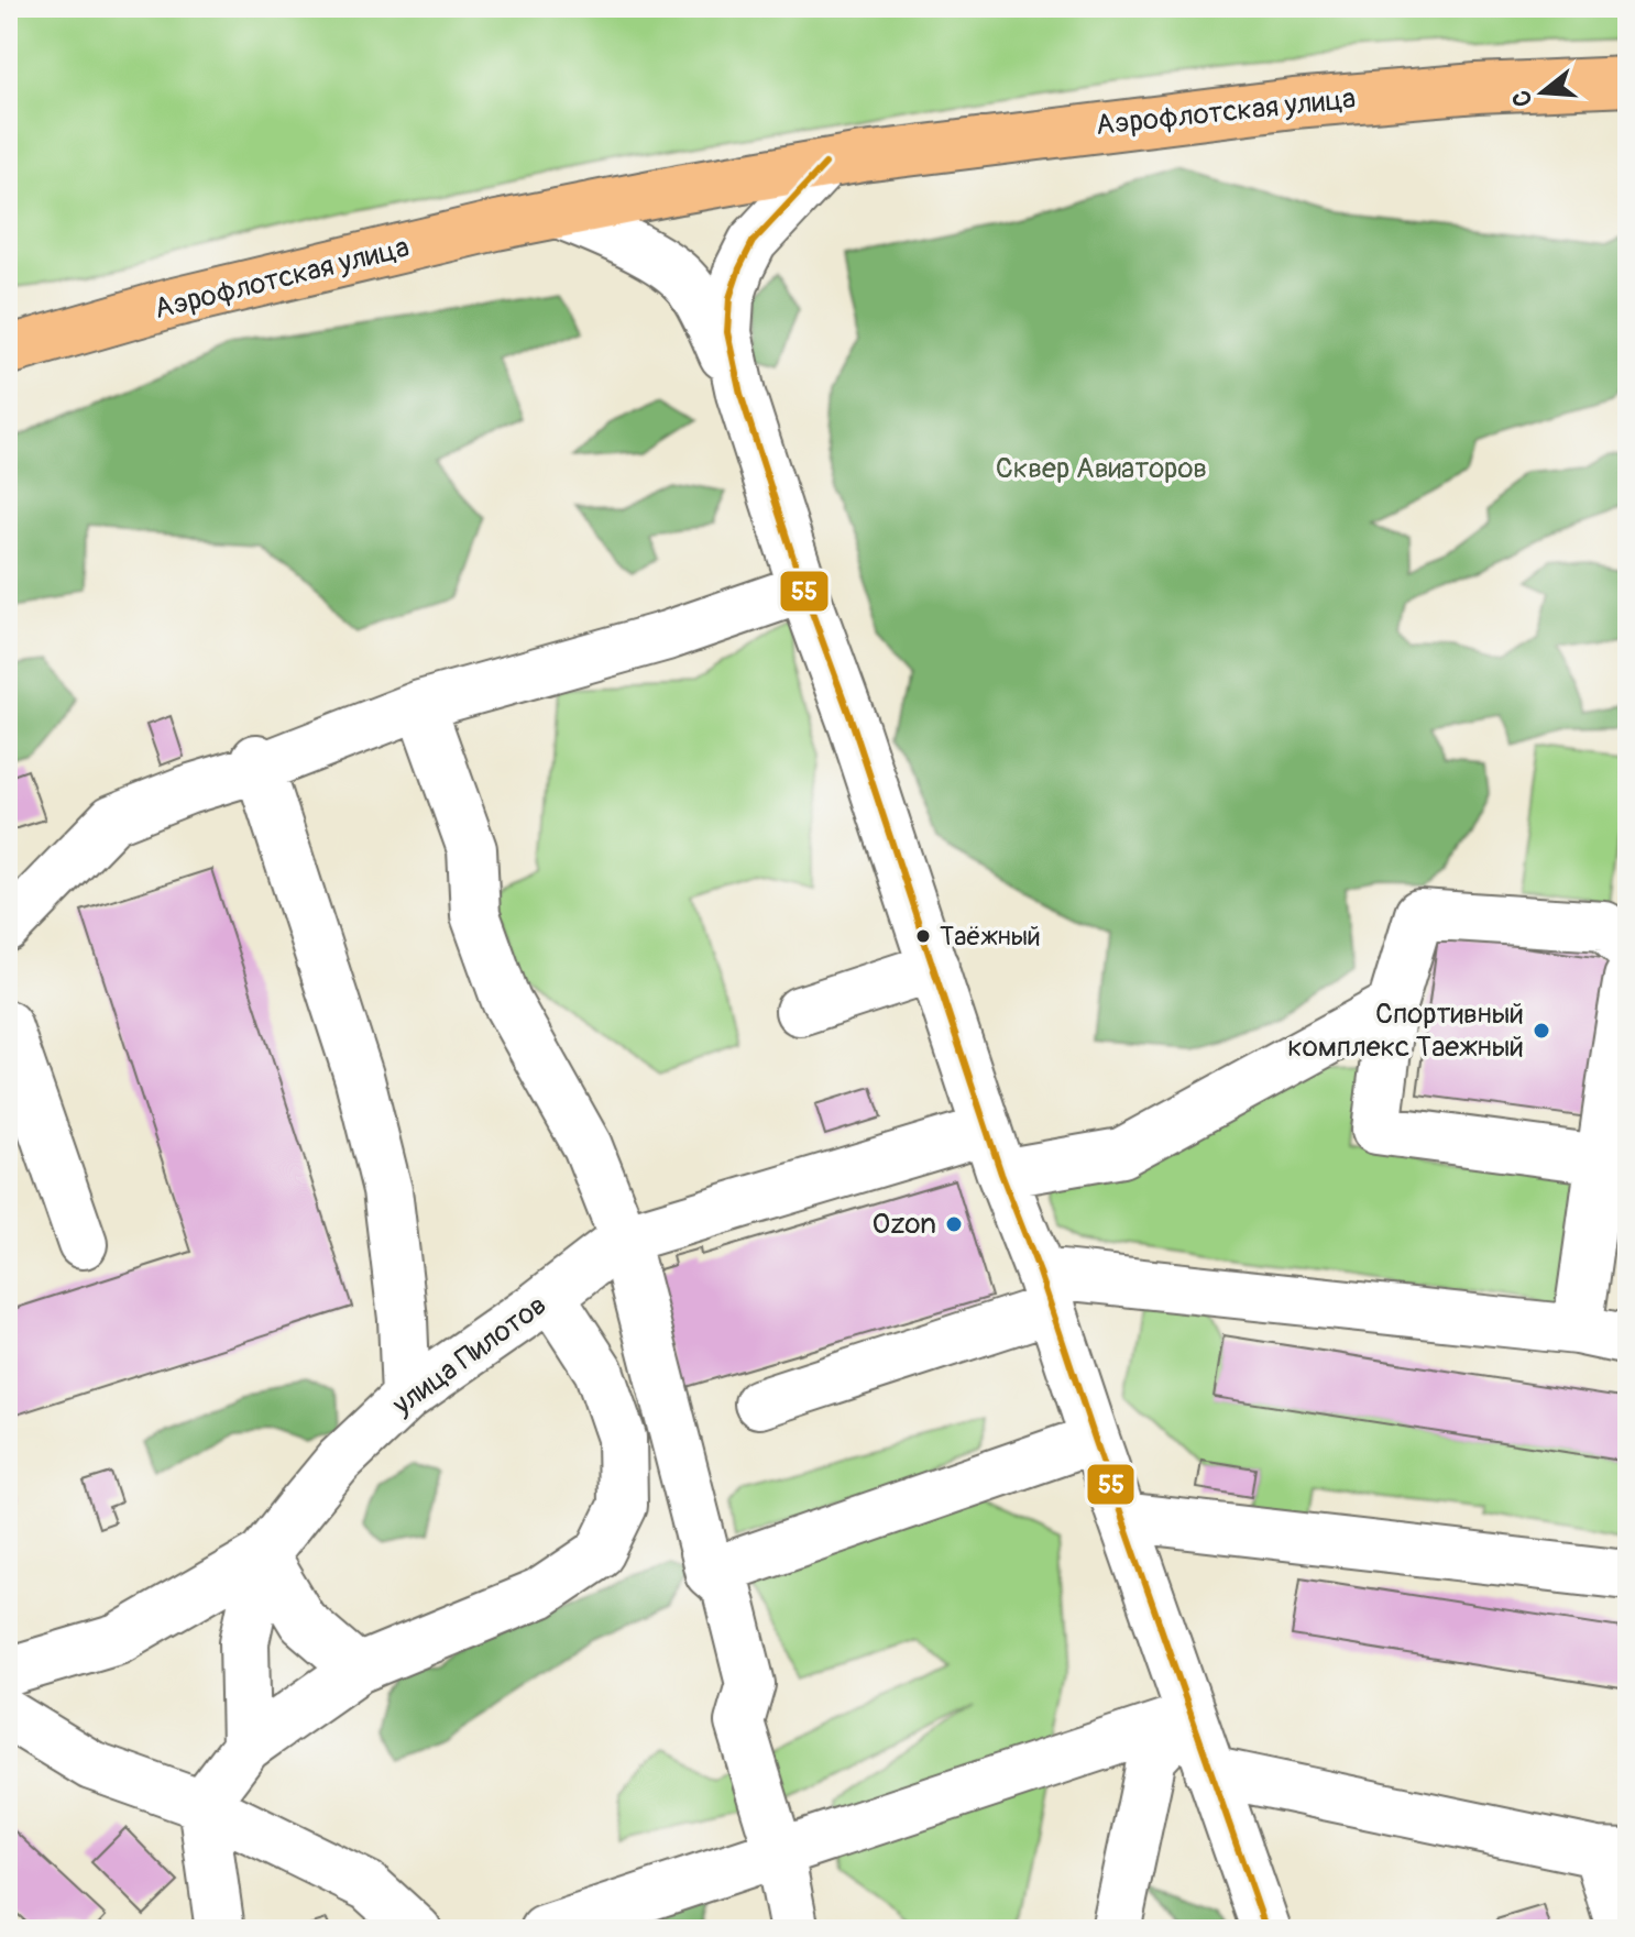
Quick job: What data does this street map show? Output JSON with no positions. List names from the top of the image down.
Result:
{
  "streets": {
    "main road": ["Аэрофлотская улица"],
    "street": ["улица Пилотов"]
  },
  "parks": ["Сквер Авиаторов"],
  "places": ["Таёжный", "Спортивный комплекс Таежный", "Ozon"],
  "lines": ["transit line 55"],
  "north": "left"
}
